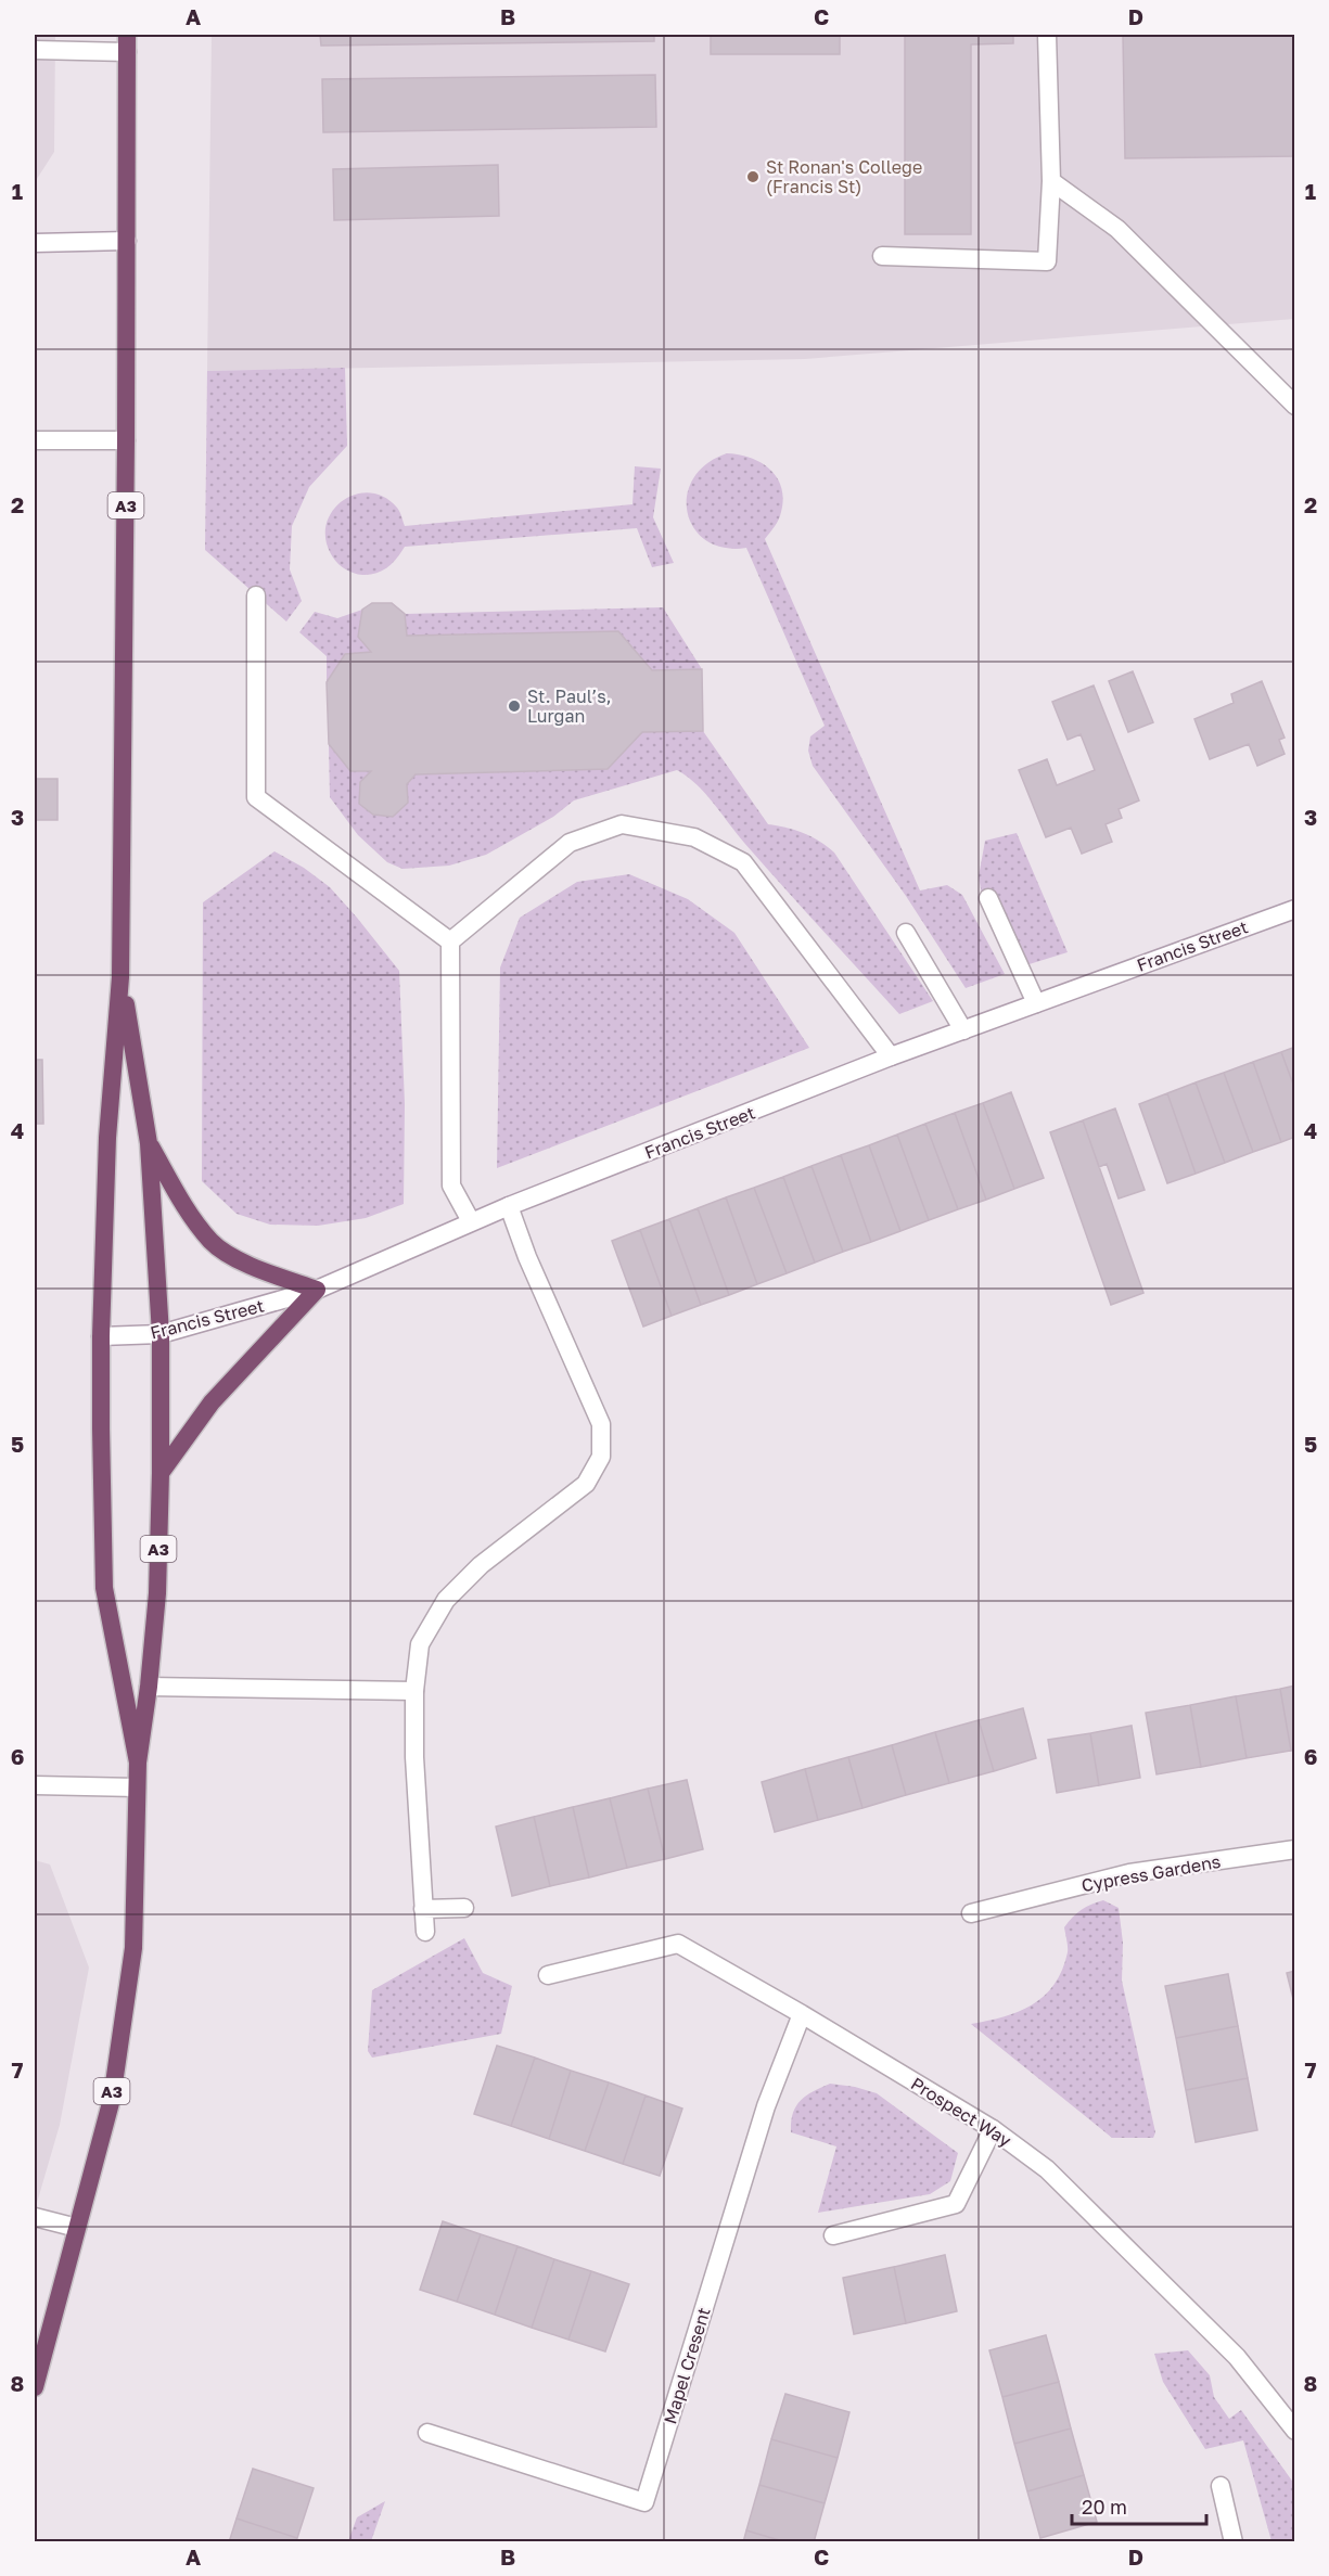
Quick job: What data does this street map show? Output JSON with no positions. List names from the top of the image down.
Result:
{
  "streets": {
    "highway": ["A3"],
    "street": [
      "Francis Street",
      "Cypress Gardens",
      "Prospect Way",
      "Mapel Cresent"
    ]
  },
  "crossings": [
    ["A3", "Francis Street"],
    ["Prospect Way", "Mapel Cresent"]
  ],
  "places": ["St Ronan's College (Francis St)", "St. Paul’s, Lurgan"],
  "scale_bar": "20 m",
  "grid": {
    "columns": [
      "A",
      "B",
      "C",
      "D"
    ],
    "rows": [
      "1",
      "2",
      "3",
      "4",
      "5",
      "6",
      "7",
      "8"
    ]
  }
}
